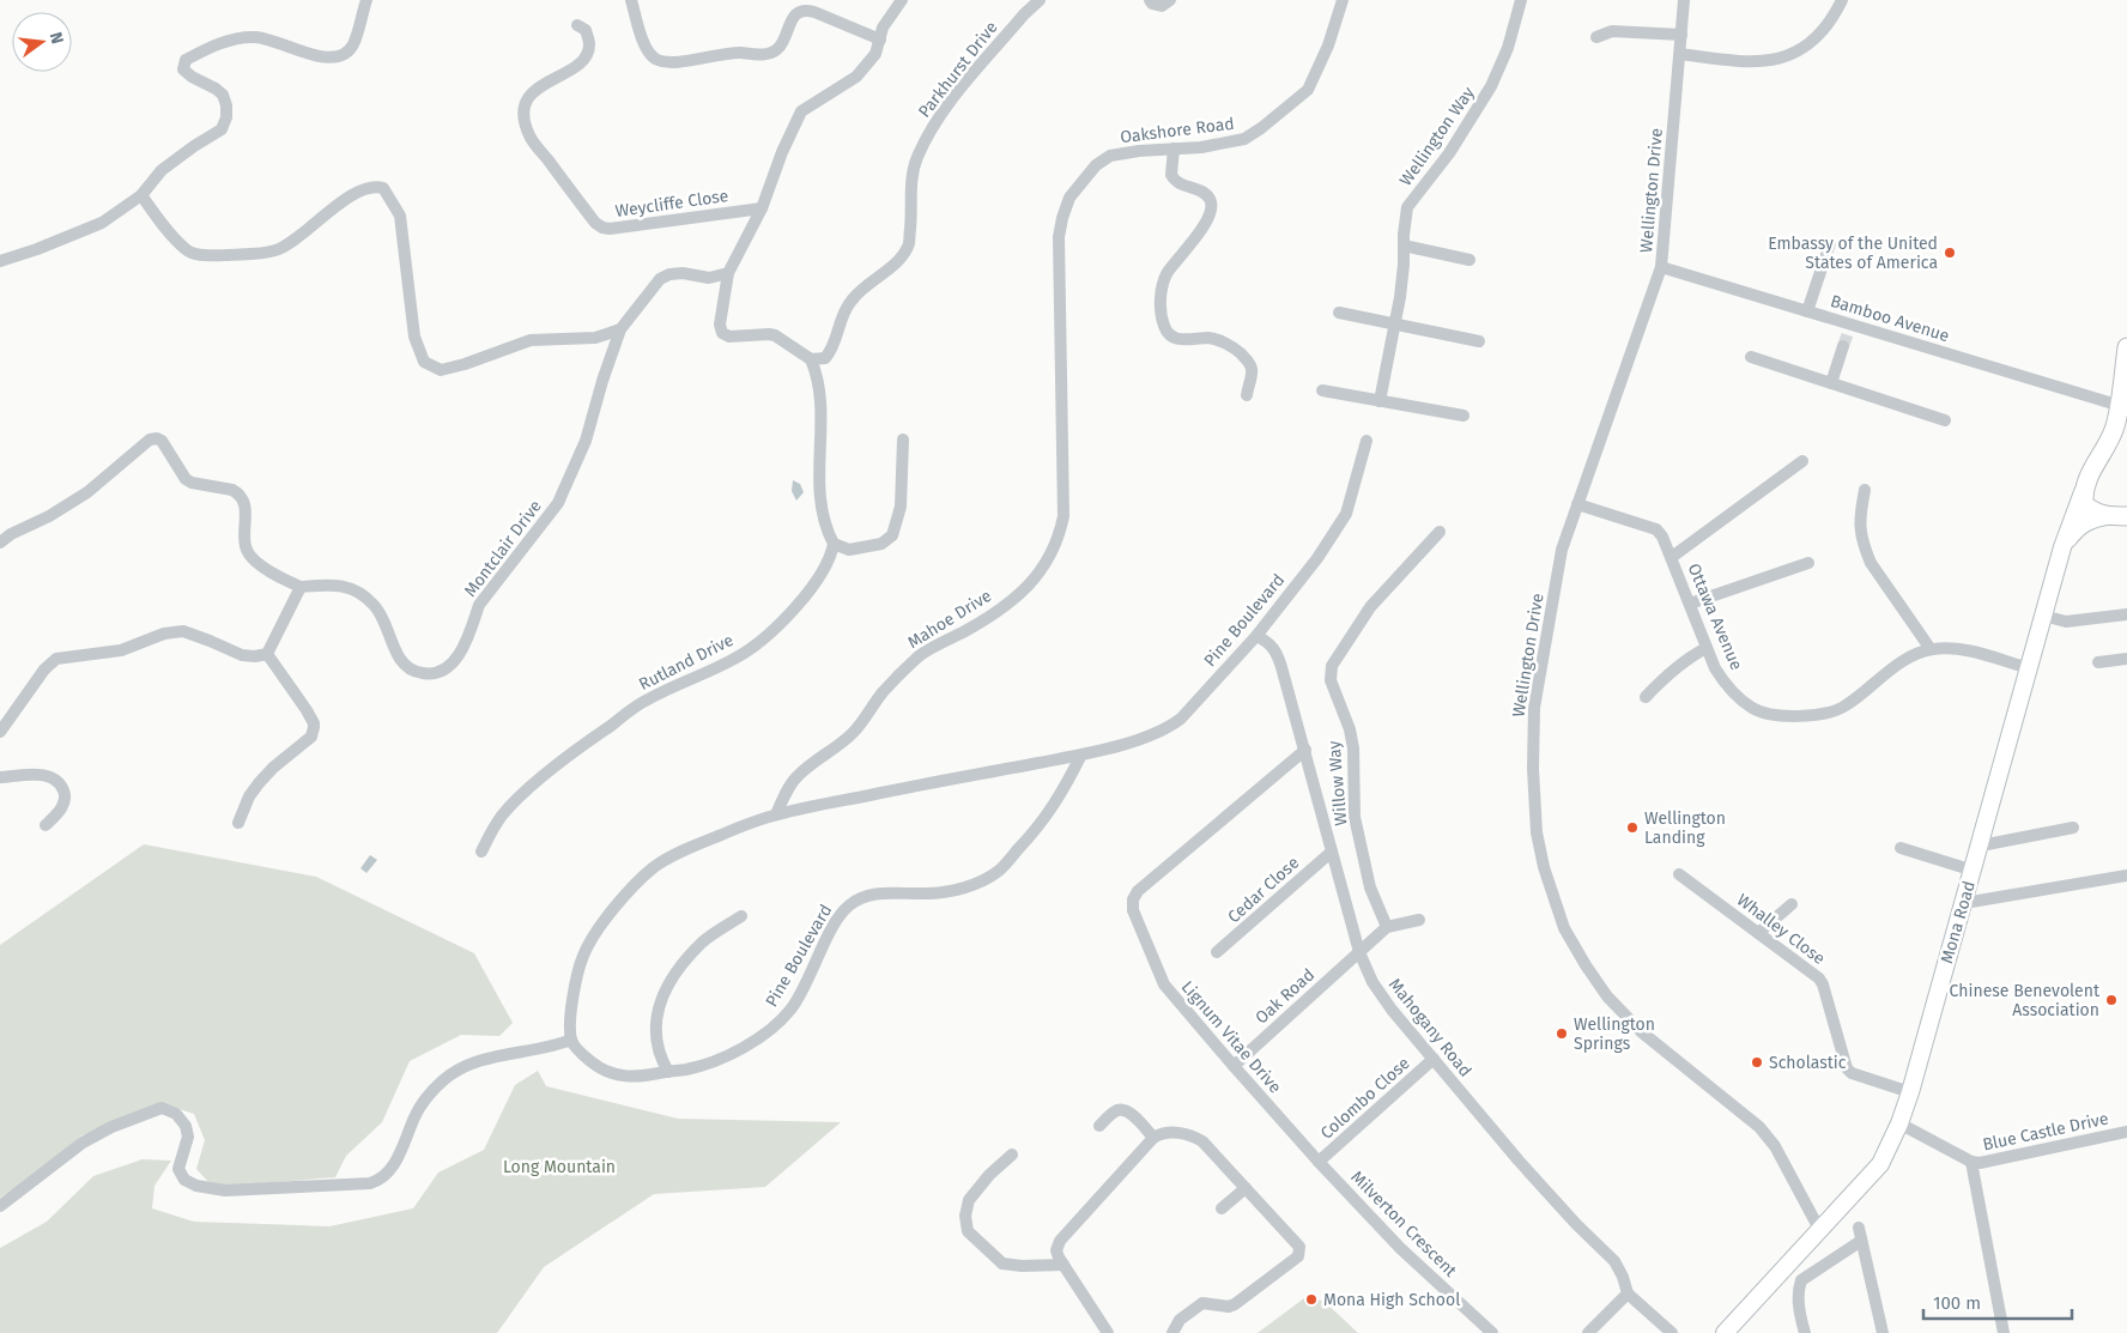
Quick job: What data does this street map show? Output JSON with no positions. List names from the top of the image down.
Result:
{
  "streets": {
    "street": [
      "Parkhurst Drive",
      "Oakshore Road",
      "Wellington Way",
      "Wellington Drive",
      "Weycliffe Close",
      "Bamboo Avenue",
      "Montclair Drive",
      "Ottawa Avenue",
      "Mahoe Drive",
      "Pine Boulevard",
      "Rutland Drive",
      "Willow Way",
      "Cedar Close",
      "Mona Road",
      "Whalley Close",
      "Oak Road",
      "Mahogany Road",
      "Lignum Vitae Drive",
      "Colombo Close",
      "Blue Castle Drive",
      "Milverton Crescent"
    ]
  },
  "crossings": [
    ["Oakshore Road", "Mahoe Drive"],
    ["Wellington Drive", "Bamboo Avenue"],
    ["Wellington Drive", "Ottawa Avenue"],
    ["Wellington Drive", "Mona Road"],
    ["Ottawa Avenue", "Mona Road"],
    ["Mahoe Drive", "Pine Boulevard"],
    ["Pine Boulevard", "Mahogany Road"],
    ["Cedar Close", "Mahogany Road"],
    ["Mona Road", "Whalley Close"],
    ["Mona Road", "Blue Castle Drive"],
    ["Oak Road", "Mahogany Road"],
    ["Oak Road", "Lignum Vitae Drive"],
    ["Mahogany Road", "Lignum Vitae Drive"],
    ["Mahogany Road", "Colombo Close"],
    ["Lignum Vitae Drive", "Colombo Close"],
    ["Lignum Vitae Drive", "Milverton Crescent"],
    ["Colombo Close", "Milverton Crescent"]
  ],
  "parks": ["Long Mountain"],
  "places": [
    "Embassy of the United States of America",
    "Wellington Landing",
    "Chinese Benevolent Association",
    "Wellington Springs",
    "Scholastic",
    "Mona High School"
  ],
  "scale_bar": "100 m",
  "north": "right"
}
